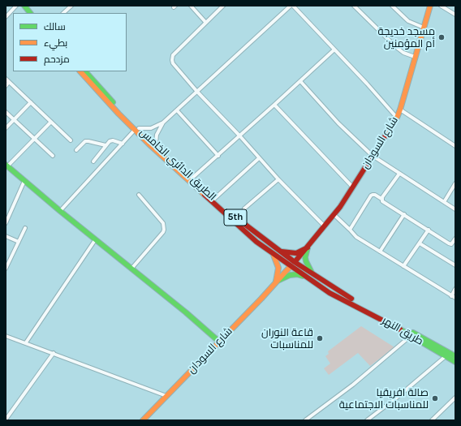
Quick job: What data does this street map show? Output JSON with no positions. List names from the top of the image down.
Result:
{
  "streets": {
    "main road": [
      "شارع السودان",
      "الطريق الدائري الخامس",
      "5th",
      "طريق النهر"
    ]
  },
  "crossings": [
    ["شارع السودان", "الطريق الدائري الخامس"],
    ["الطريق الدائري الخامس", "طريق النهر"]
  ],
  "places": ["مسجد خديجة أم المؤمنين", "قاعة النوران للمناسبات", "صالة افريقيا للمناسبات الاجتماعية"],
  "legend": ["سالك", "بطيء", "مزدحم"]
}
